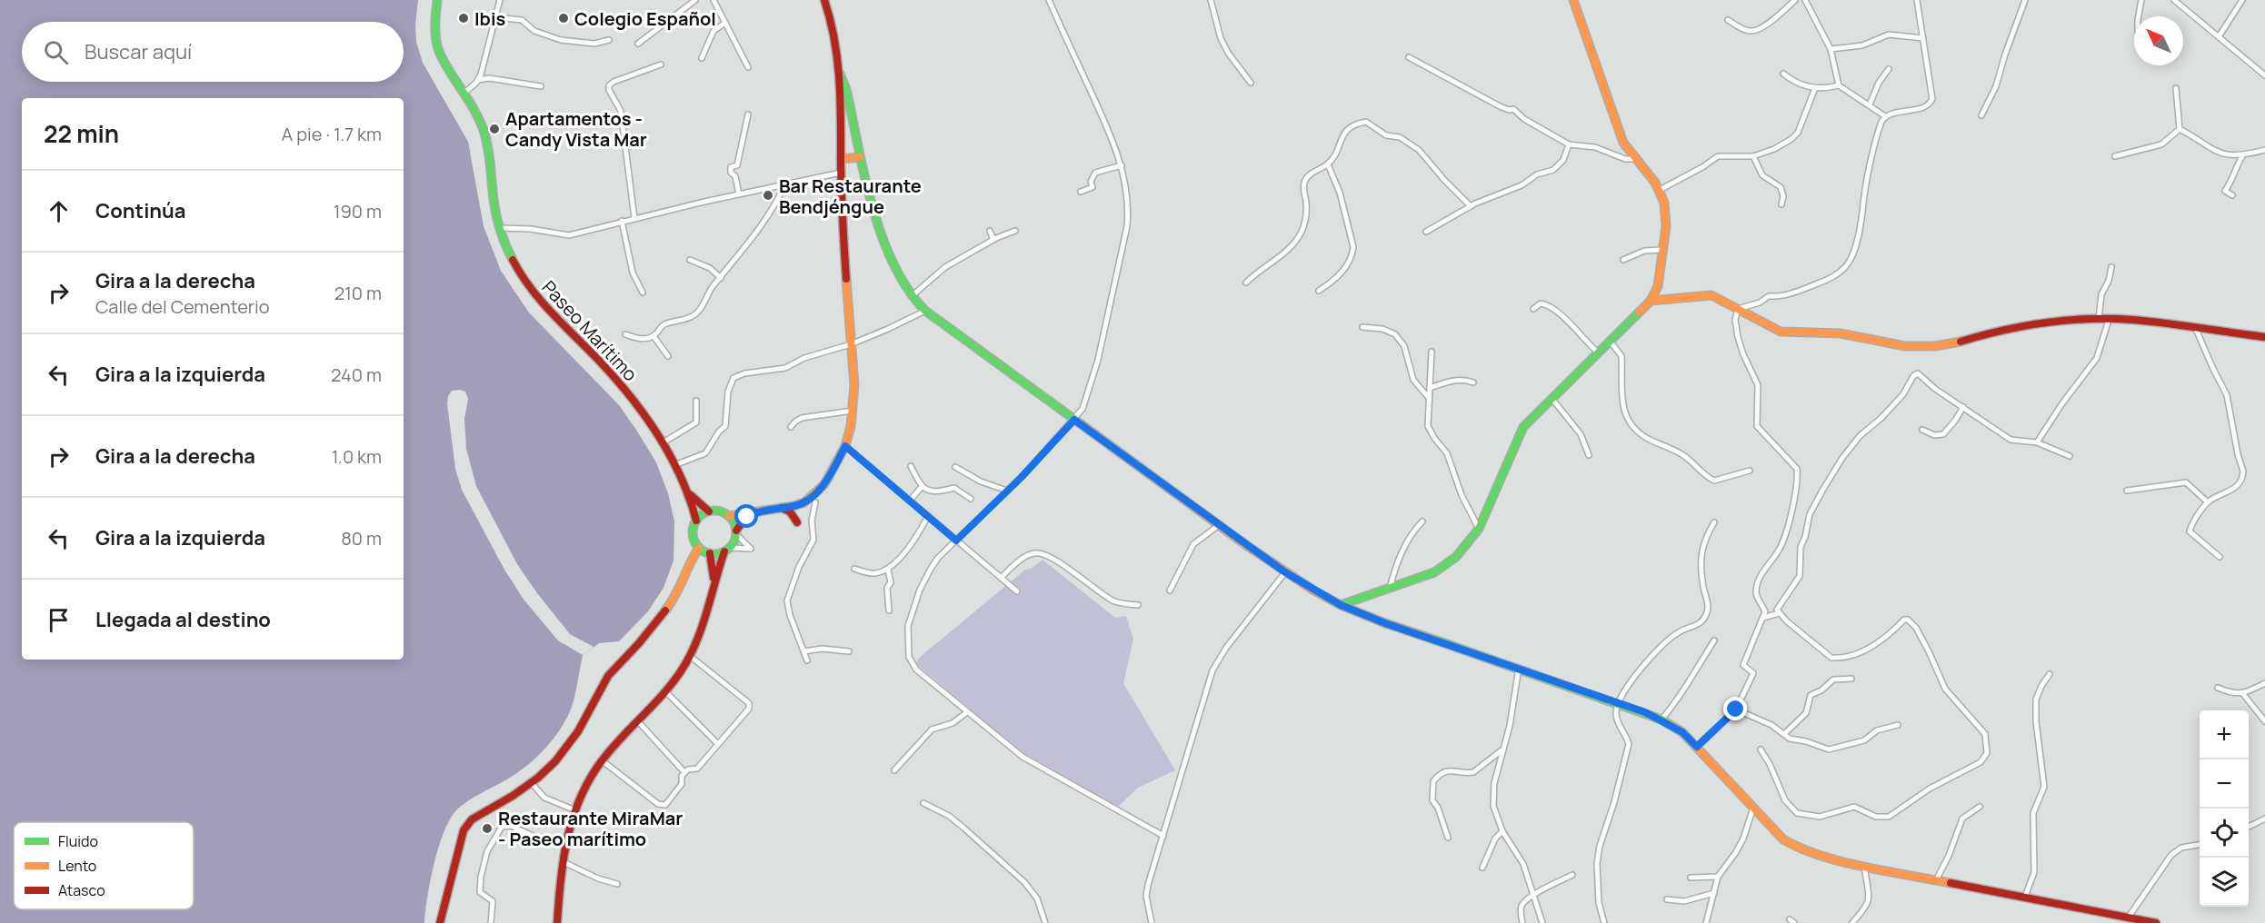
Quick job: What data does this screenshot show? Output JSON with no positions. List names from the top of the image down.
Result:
{
  "streets": {
    "main road": ["Paseo Marítimo"]
  },
  "places": [
    "Ibis",
    "Colegio Español",
    "Apartamentos - Candy Vista Mar",
    "Bar Restaurante Bendjéngue",
    "Restaurante MiraMar - Paseo marítimo"
  ],
  "legend": ["Fluido", "Lento", "Atasco"],
  "north": "top left",
  "page": {
    "search": "Buscar aquí",
    "heading": ["22 min", "A pie · 1.7 km"],
    "list": [
      ["Continúa", "190 m"],
      ["Gira a la derecha", "Calle del Cementerio", "210 m"],
      ["Gira a la izquierda", "240 m"],
      ["Gira a la derecha", "1.0 km"],
      ["Gira a la izquierda", "80 m"],
      "Llegada al destino"
    ],
    "map_buttons": ["+", "−"]
  }
}
